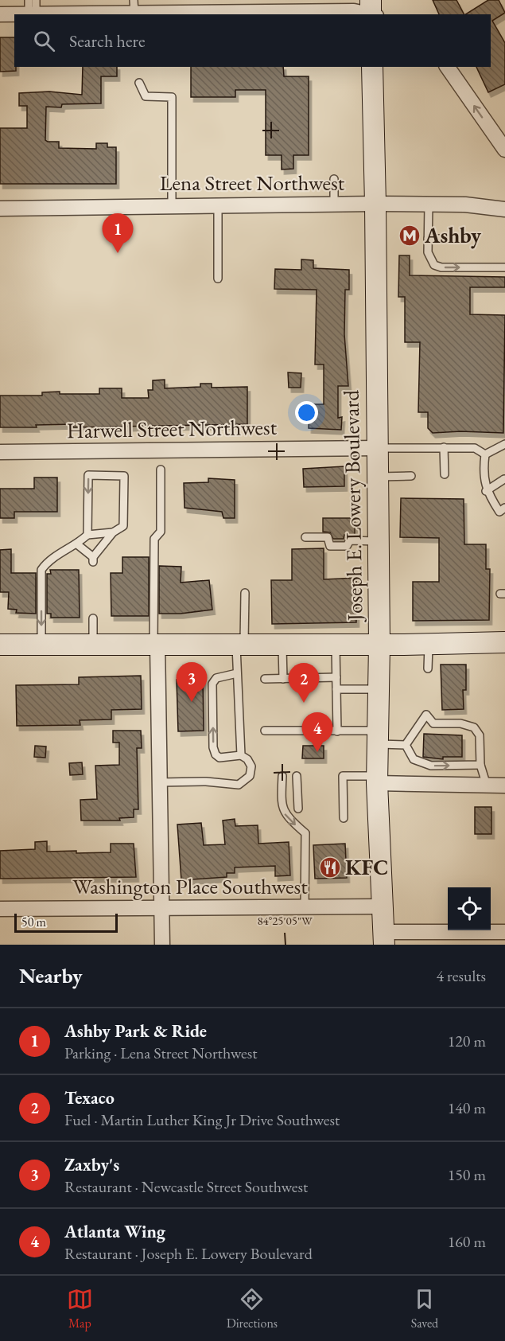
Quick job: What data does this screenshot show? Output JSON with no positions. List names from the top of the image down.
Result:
{
  "streets": {
    "main road": ["Joseph E. Lowery Boulevard"],
    "street": ["Lena Street Northwest", "Harwell Street Northwest", "Washington Place Southwest"]
  },
  "crossings": [
    ["Lena Street Northwest", "Joseph E. Lowery Boulevard"],
    ["Harwell Street Northwest", "Joseph E. Lowery Boulevard"],
    ["Joseph E. Lowery Boulevard", "Washington Place Southwest"]
  ],
  "places": {
    "metro station": ["Ashby"],
    "restaurant": ["KFC"]
  },
  "scale_bar": "50 m",
  "page": {
    "search": "Search here",
    "pins": [
      "1",
      "3",
      "2",
      "4"
    ],
    "scale": "50 m",
    "heading": ["Nearby", "4 results"],
    "list": [
      {
        "mark": "1",
        "name": "Ashby Park & Ride",
        "note": "Parking · Lena Street Northwest",
        "value": "120 m"
      },
      {
        "mark": "2",
        "name": "Texaco",
        "note": "Fuel · Martin Luther King Jr Drive Southwest",
        "value": "140 m"
      },
      {
        "mark": "3",
        "name": "Zaxby's",
        "note": "Restaurant · Newcastle Street Southwest",
        "value": "150 m"
      },
      {
        "mark": "4",
        "name": "Atlanta Wing",
        "note": "Restaurant · Joseph E. Lowery Boulevard",
        "value": "160 m"
      }
    ],
    "nav": ["Map", "Directions", "Saved"]
  },
  "coordinates": ["84°25'05\"W"]
}
